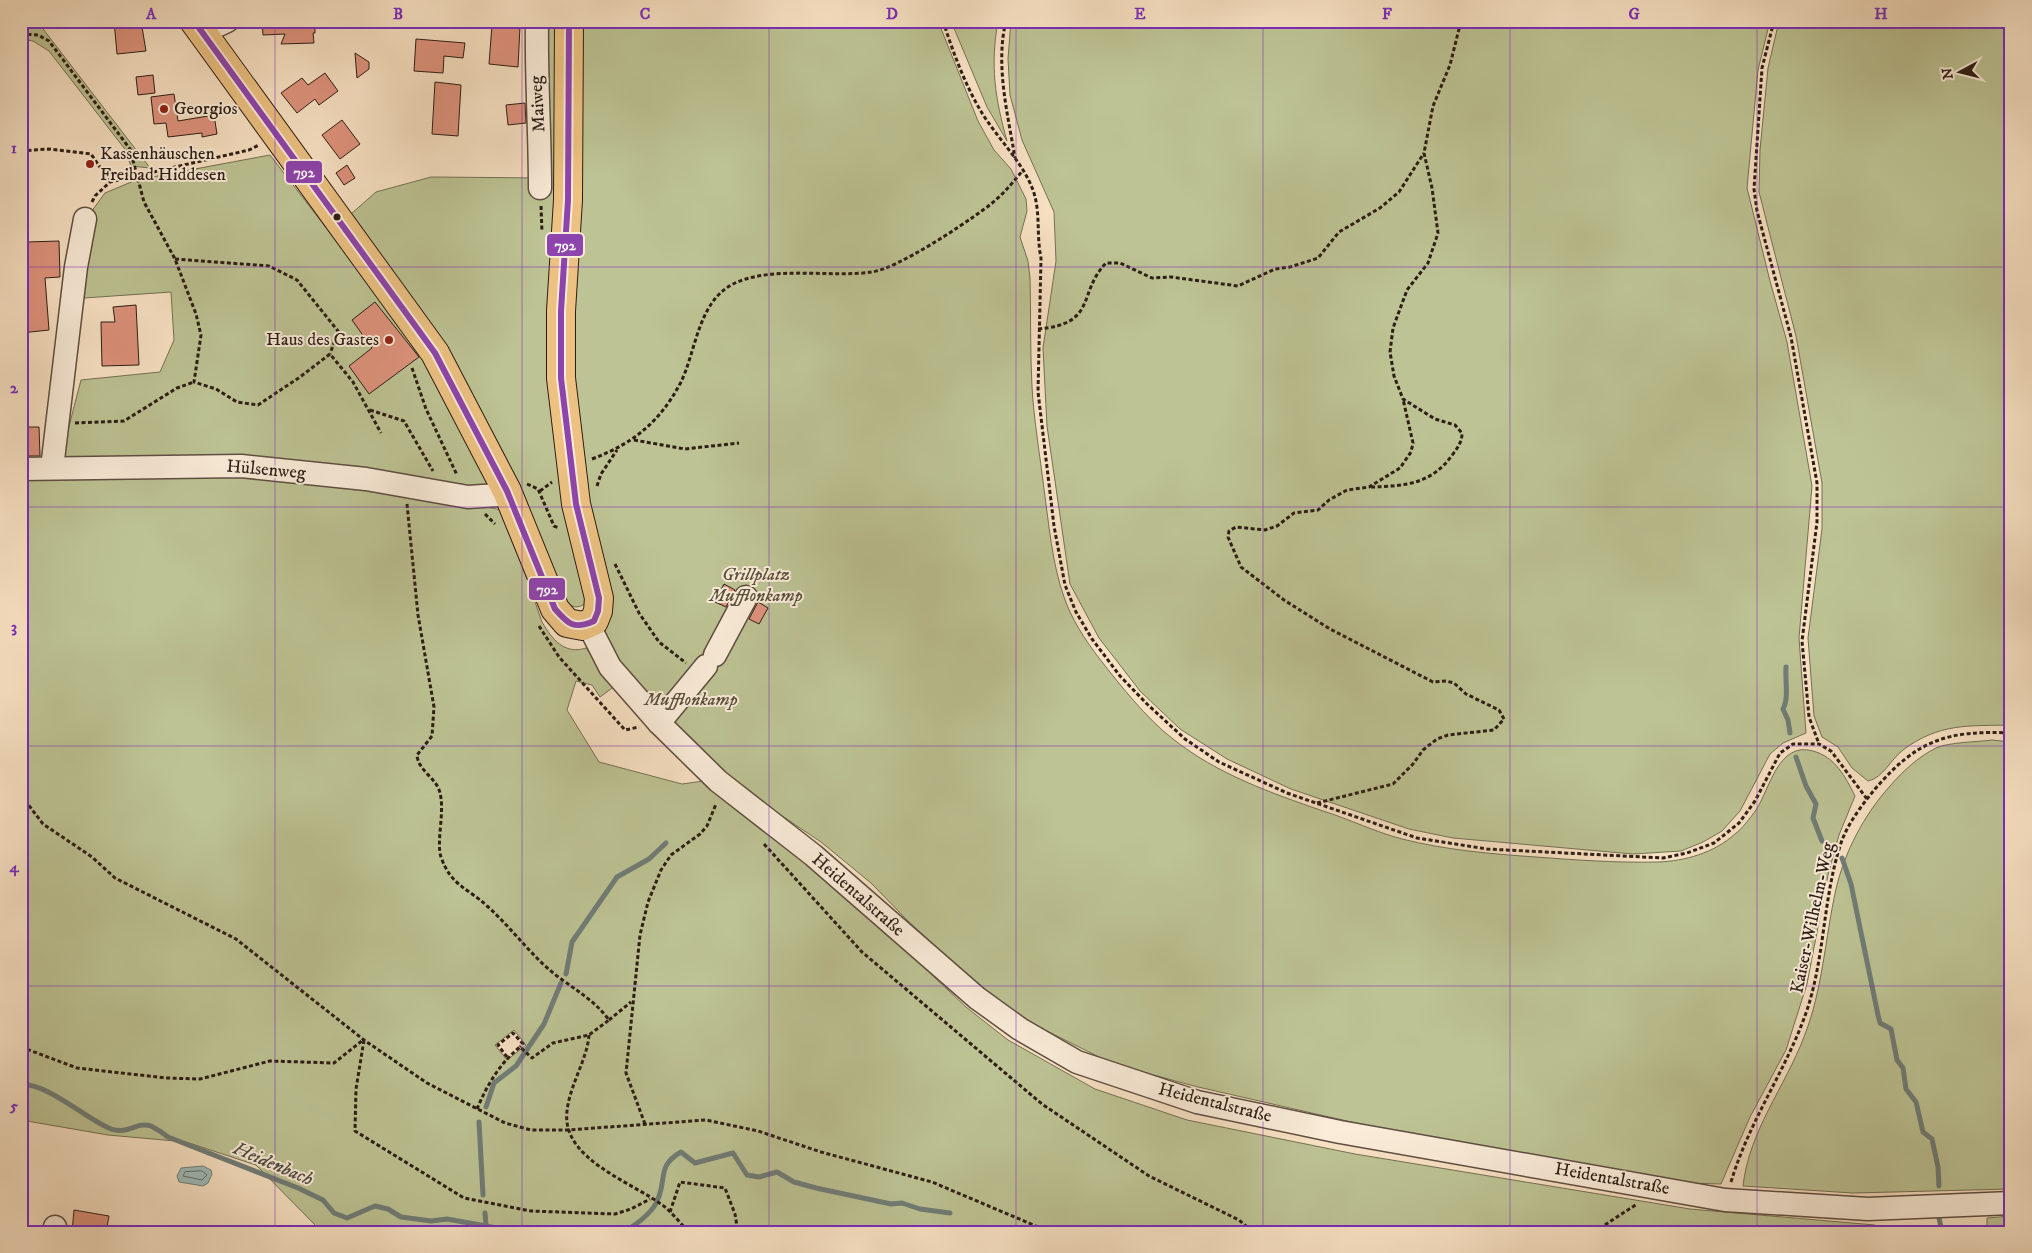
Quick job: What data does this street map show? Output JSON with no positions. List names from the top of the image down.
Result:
{
  "streets": {
    "street": ["Maiweg", "Hülsenweg", "Heidentalstraße"],
    "path": ["Kaiser-Wilhelm-Weg"]
  },
  "crossings": [
    ["Heidentalstraße", "Kaiser-Wilhelm-Weg"]
  ],
  "water": ["Heidenbach"],
  "parks": ["Grillplatz Mufflonkamp", "Mufflonkamp"],
  "places": ["Georgios", "Kassenhäuschen Freibad Hiddesen", "Haus des Gastes"],
  "lines": ["transit line 792"],
  "north": "left",
  "grid": {
    "columns": [
      "A",
      "B",
      "C",
      "D",
      "E",
      "F",
      "G",
      "H"
    ],
    "rows": [
      "1",
      "2",
      "3",
      "4",
      "5"
    ]
  }
}
